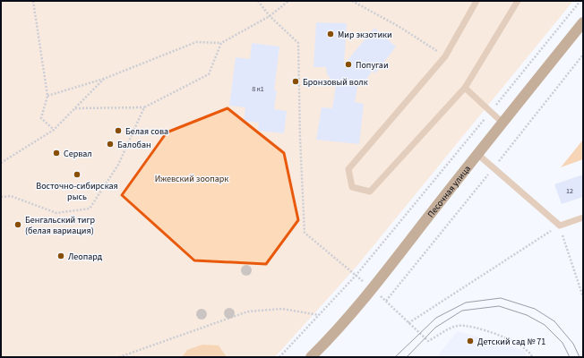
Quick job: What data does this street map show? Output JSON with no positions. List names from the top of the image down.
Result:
{
  "streets": {
    "main road": ["Песочная улица"]
  },
  "parks": ["Ижевский зоопарк"],
  "places": [
    "Мир экзотики",
    "Попугаи",
    "Бронзовый волк",
    "Белая сова",
    "Балобан",
    "Сервал",
    "Восточно-сибирская рысь",
    "Бенгальский тигр (белая вариация)",
    "Леопард",
    "Детский сад № 71"
  ],
  "house_numbers": ["8 к1", "12"]
}
